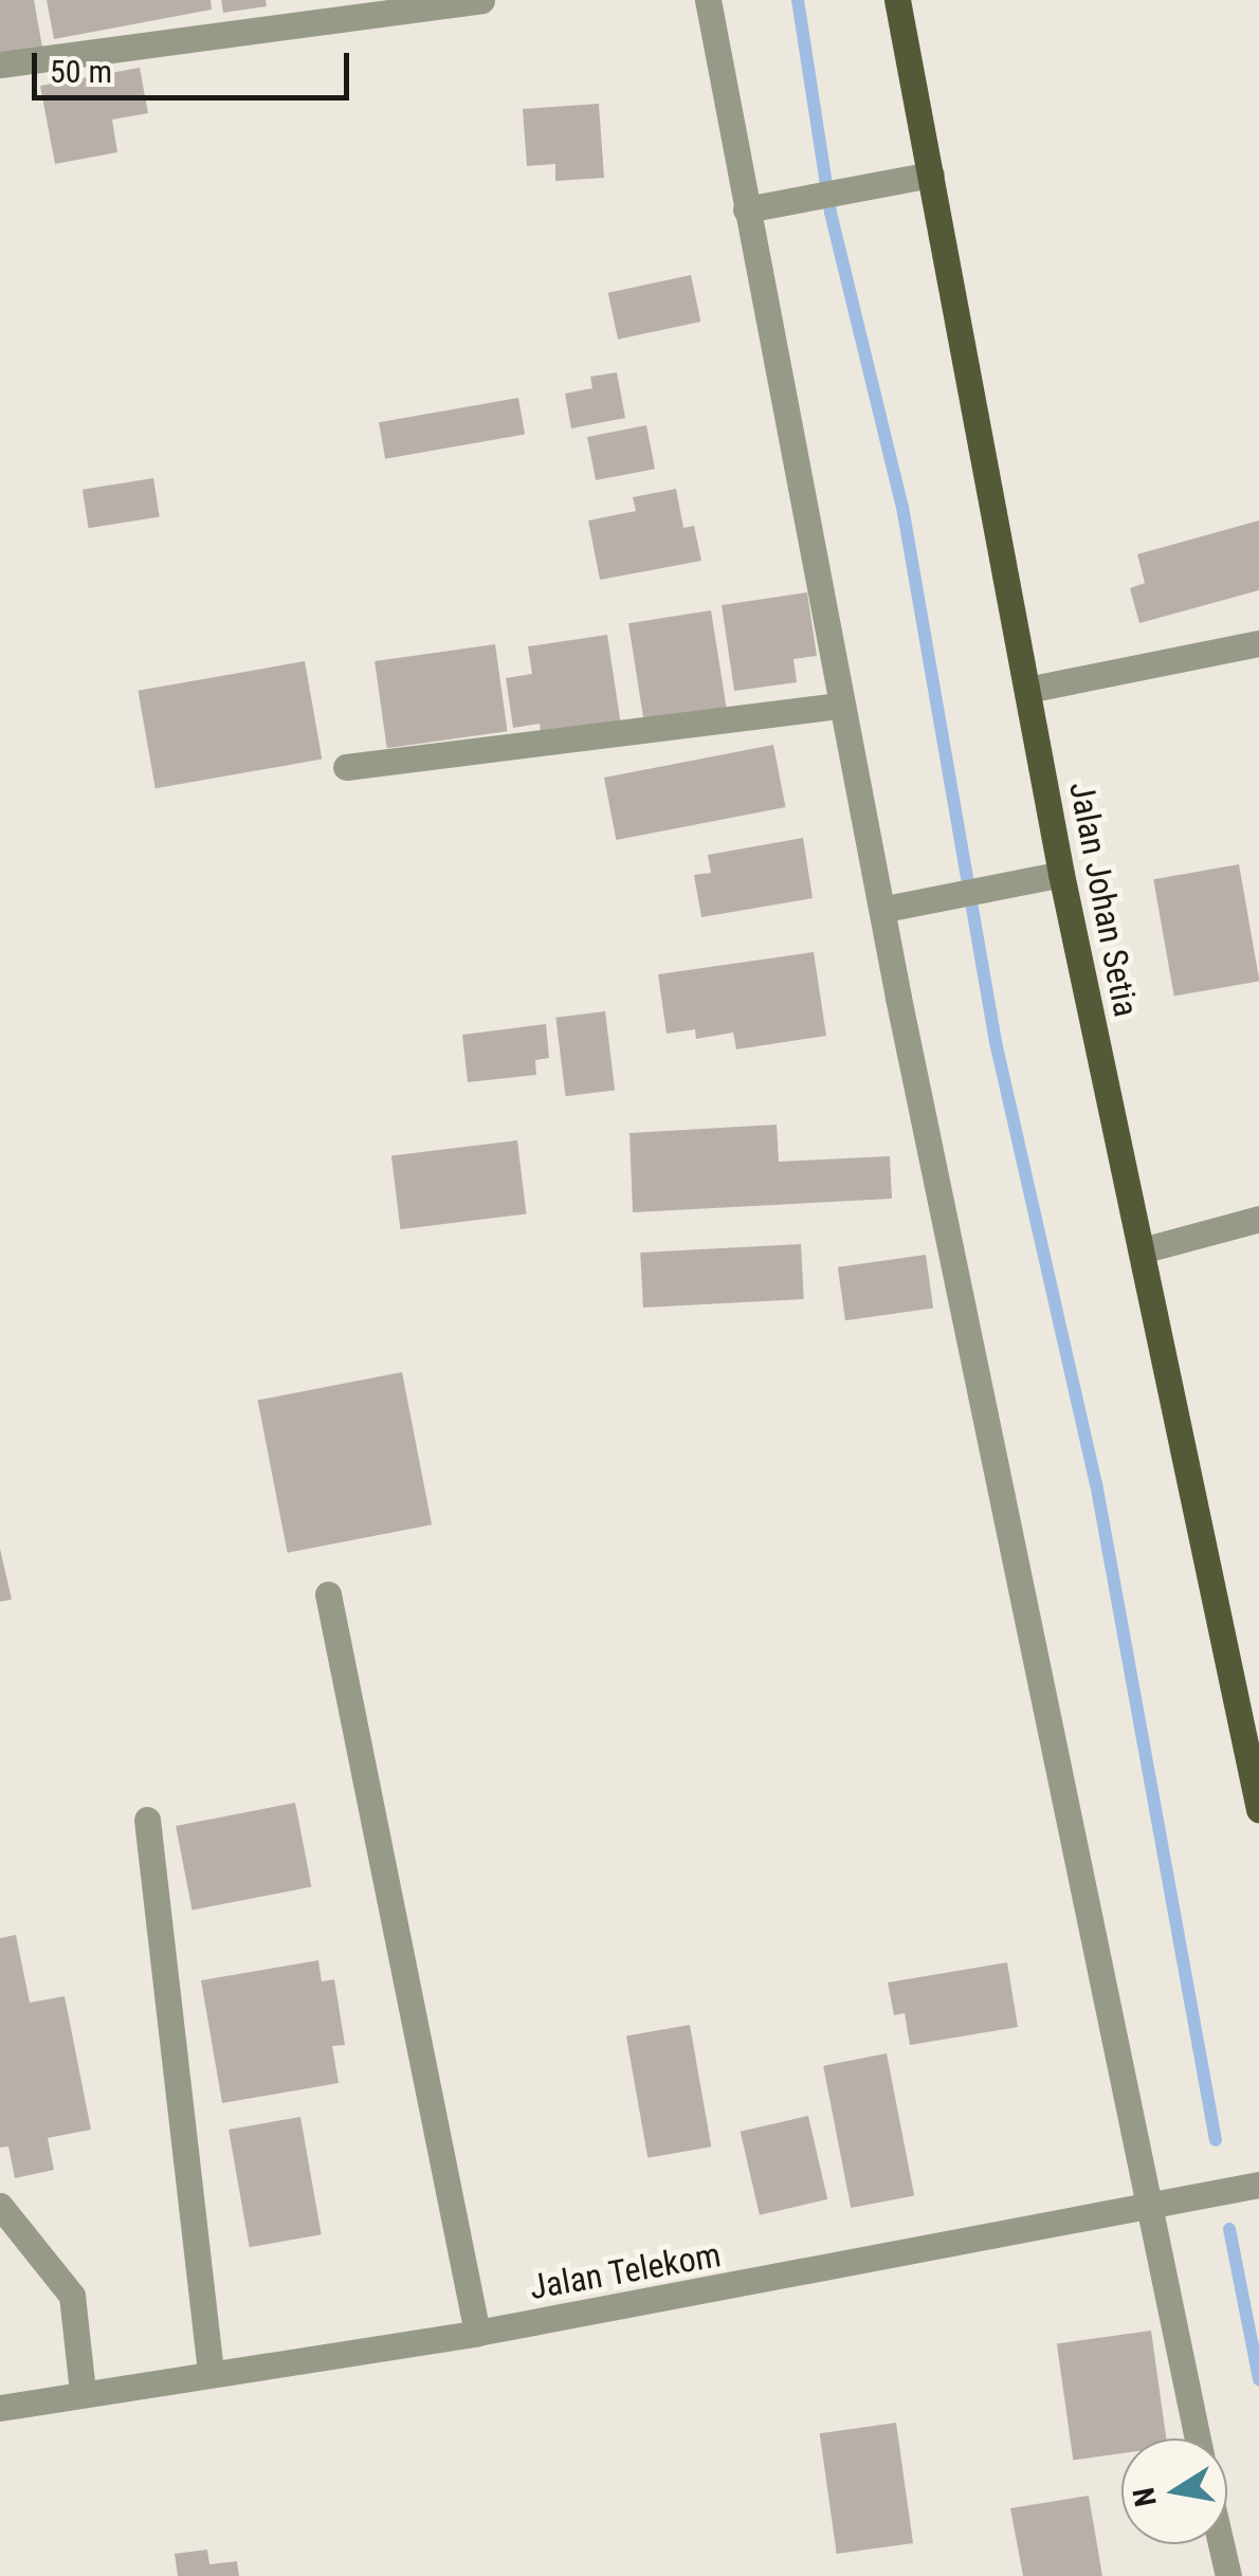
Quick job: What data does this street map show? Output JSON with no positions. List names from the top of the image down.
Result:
{
  "streets": {
    "main road": ["Jalan Johan Setia"],
    "street": ["Jalan Telekom"]
  },
  "scale_bar": "50 m",
  "north": "left"
}
